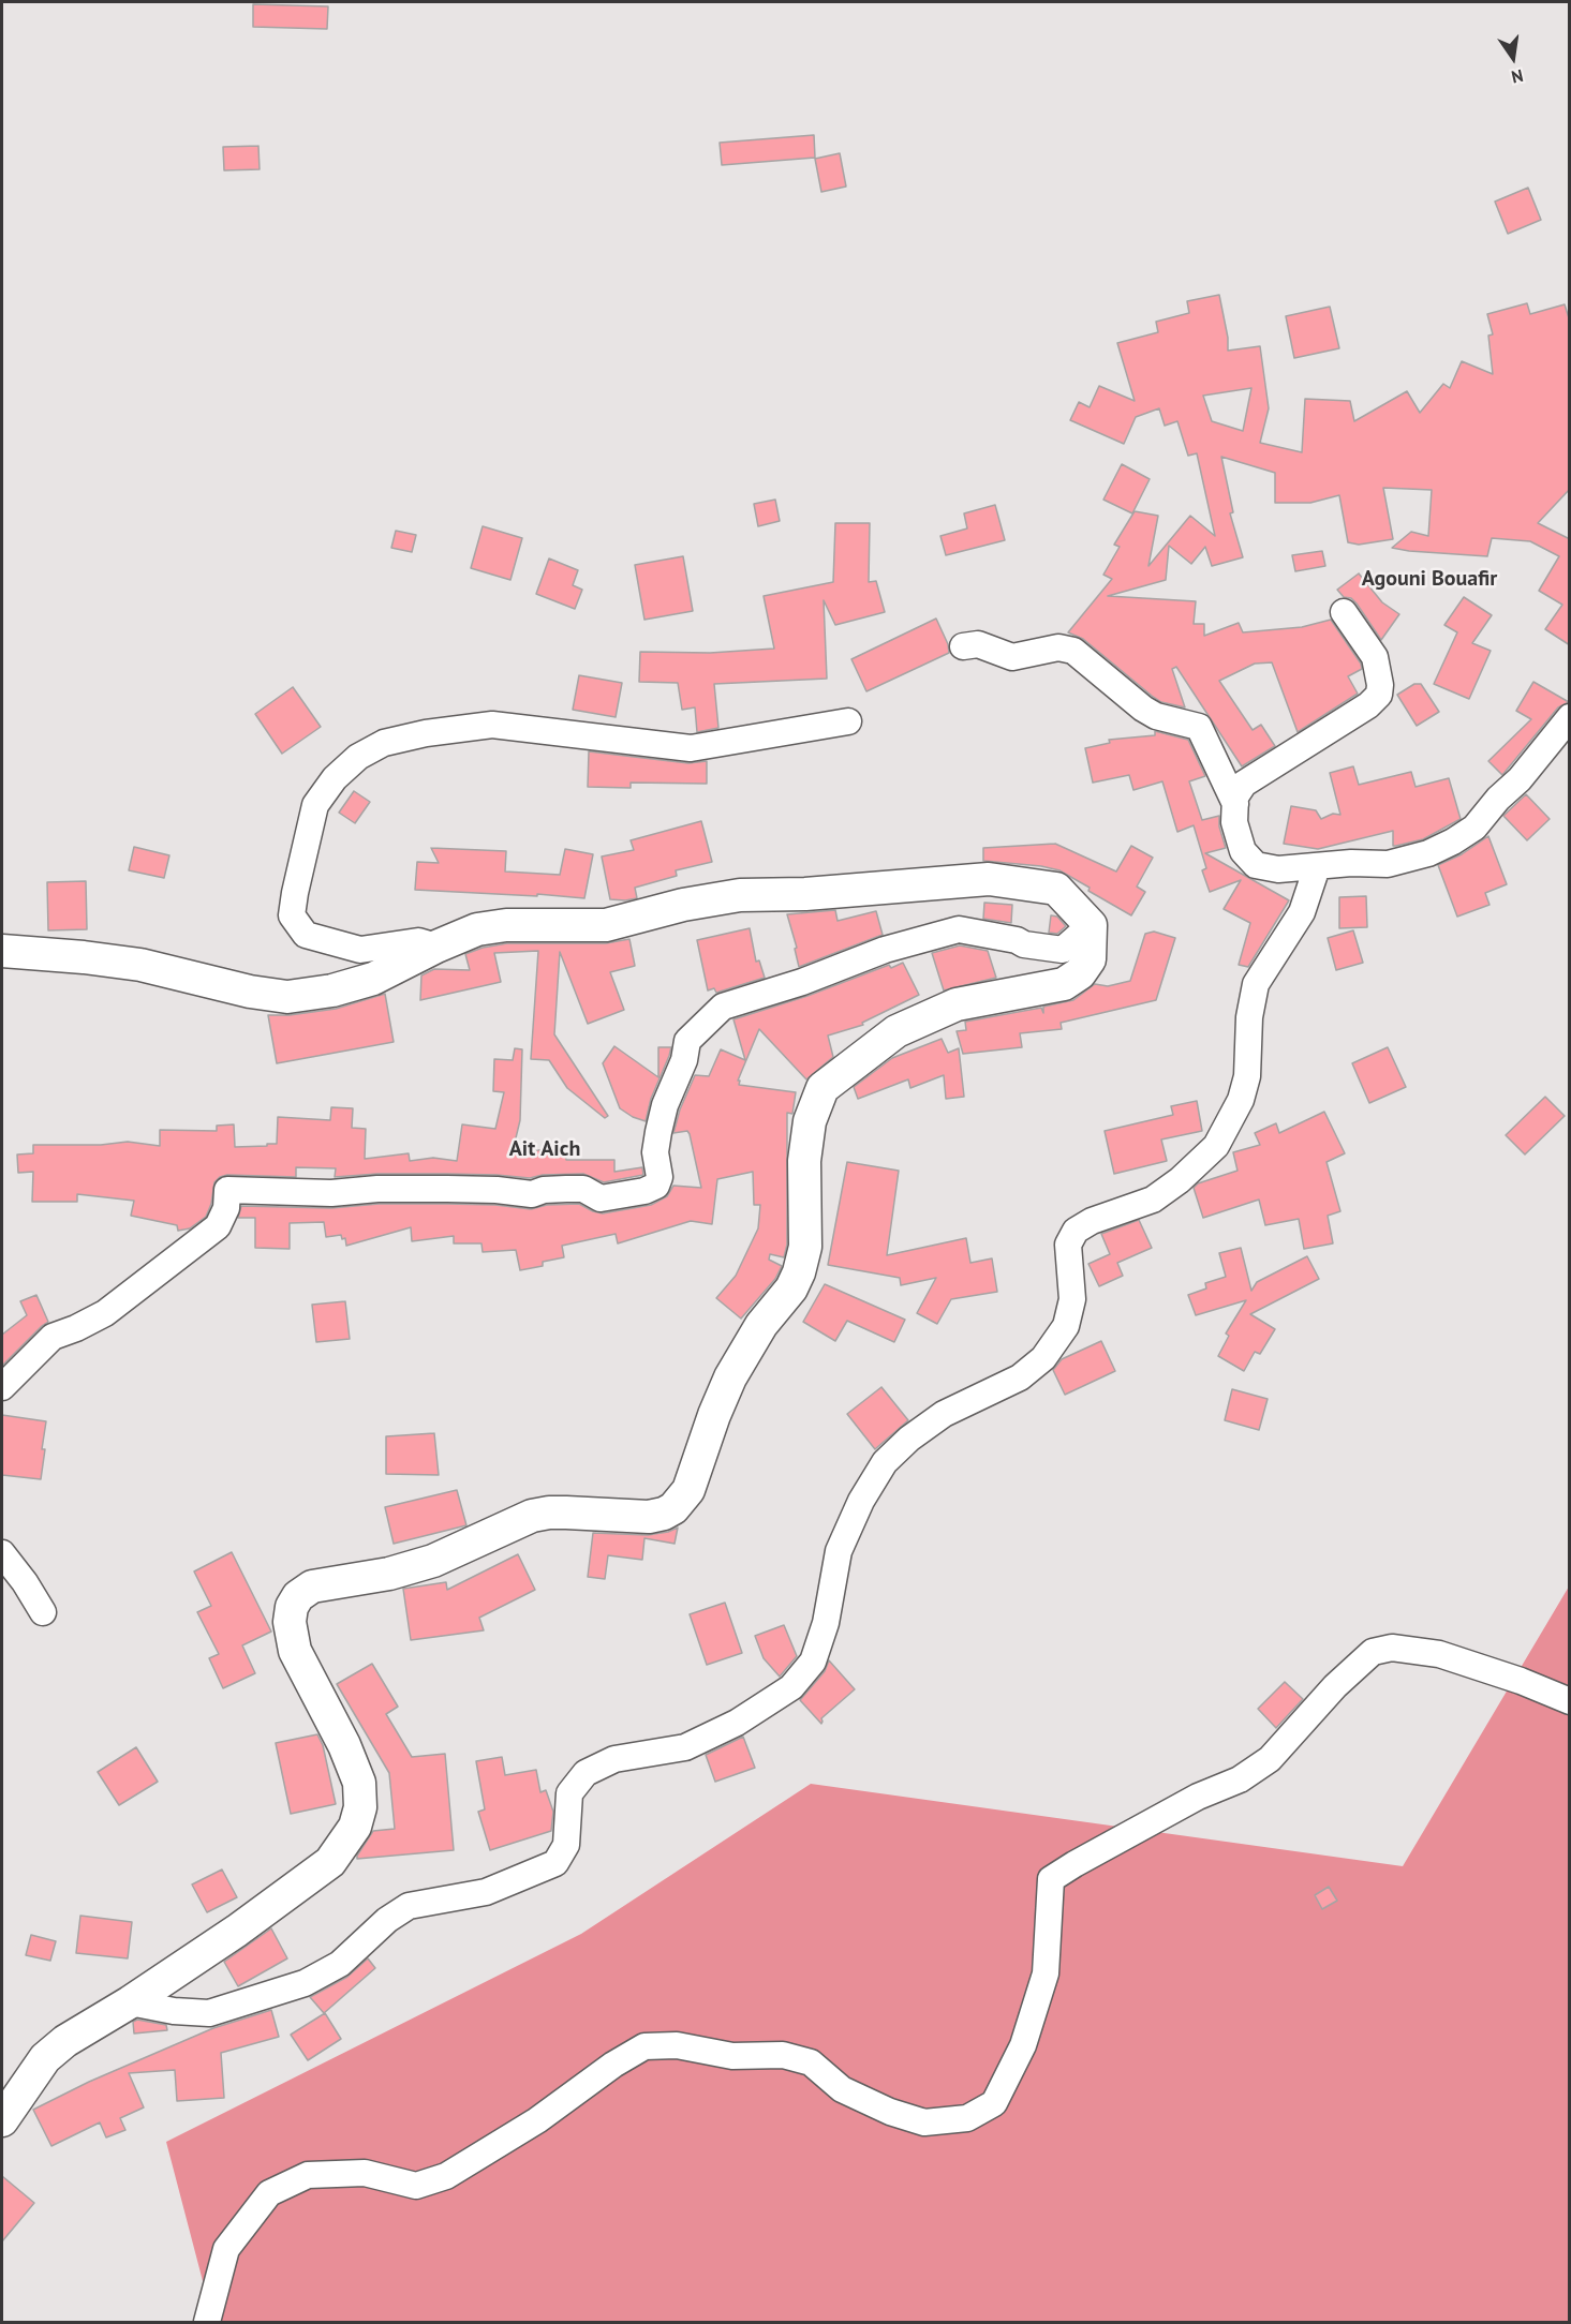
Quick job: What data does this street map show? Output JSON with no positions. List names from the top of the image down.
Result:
{
  "districts": ["Agouni Bouafir", "Ait Aich"],
  "north": "bottom"
}
